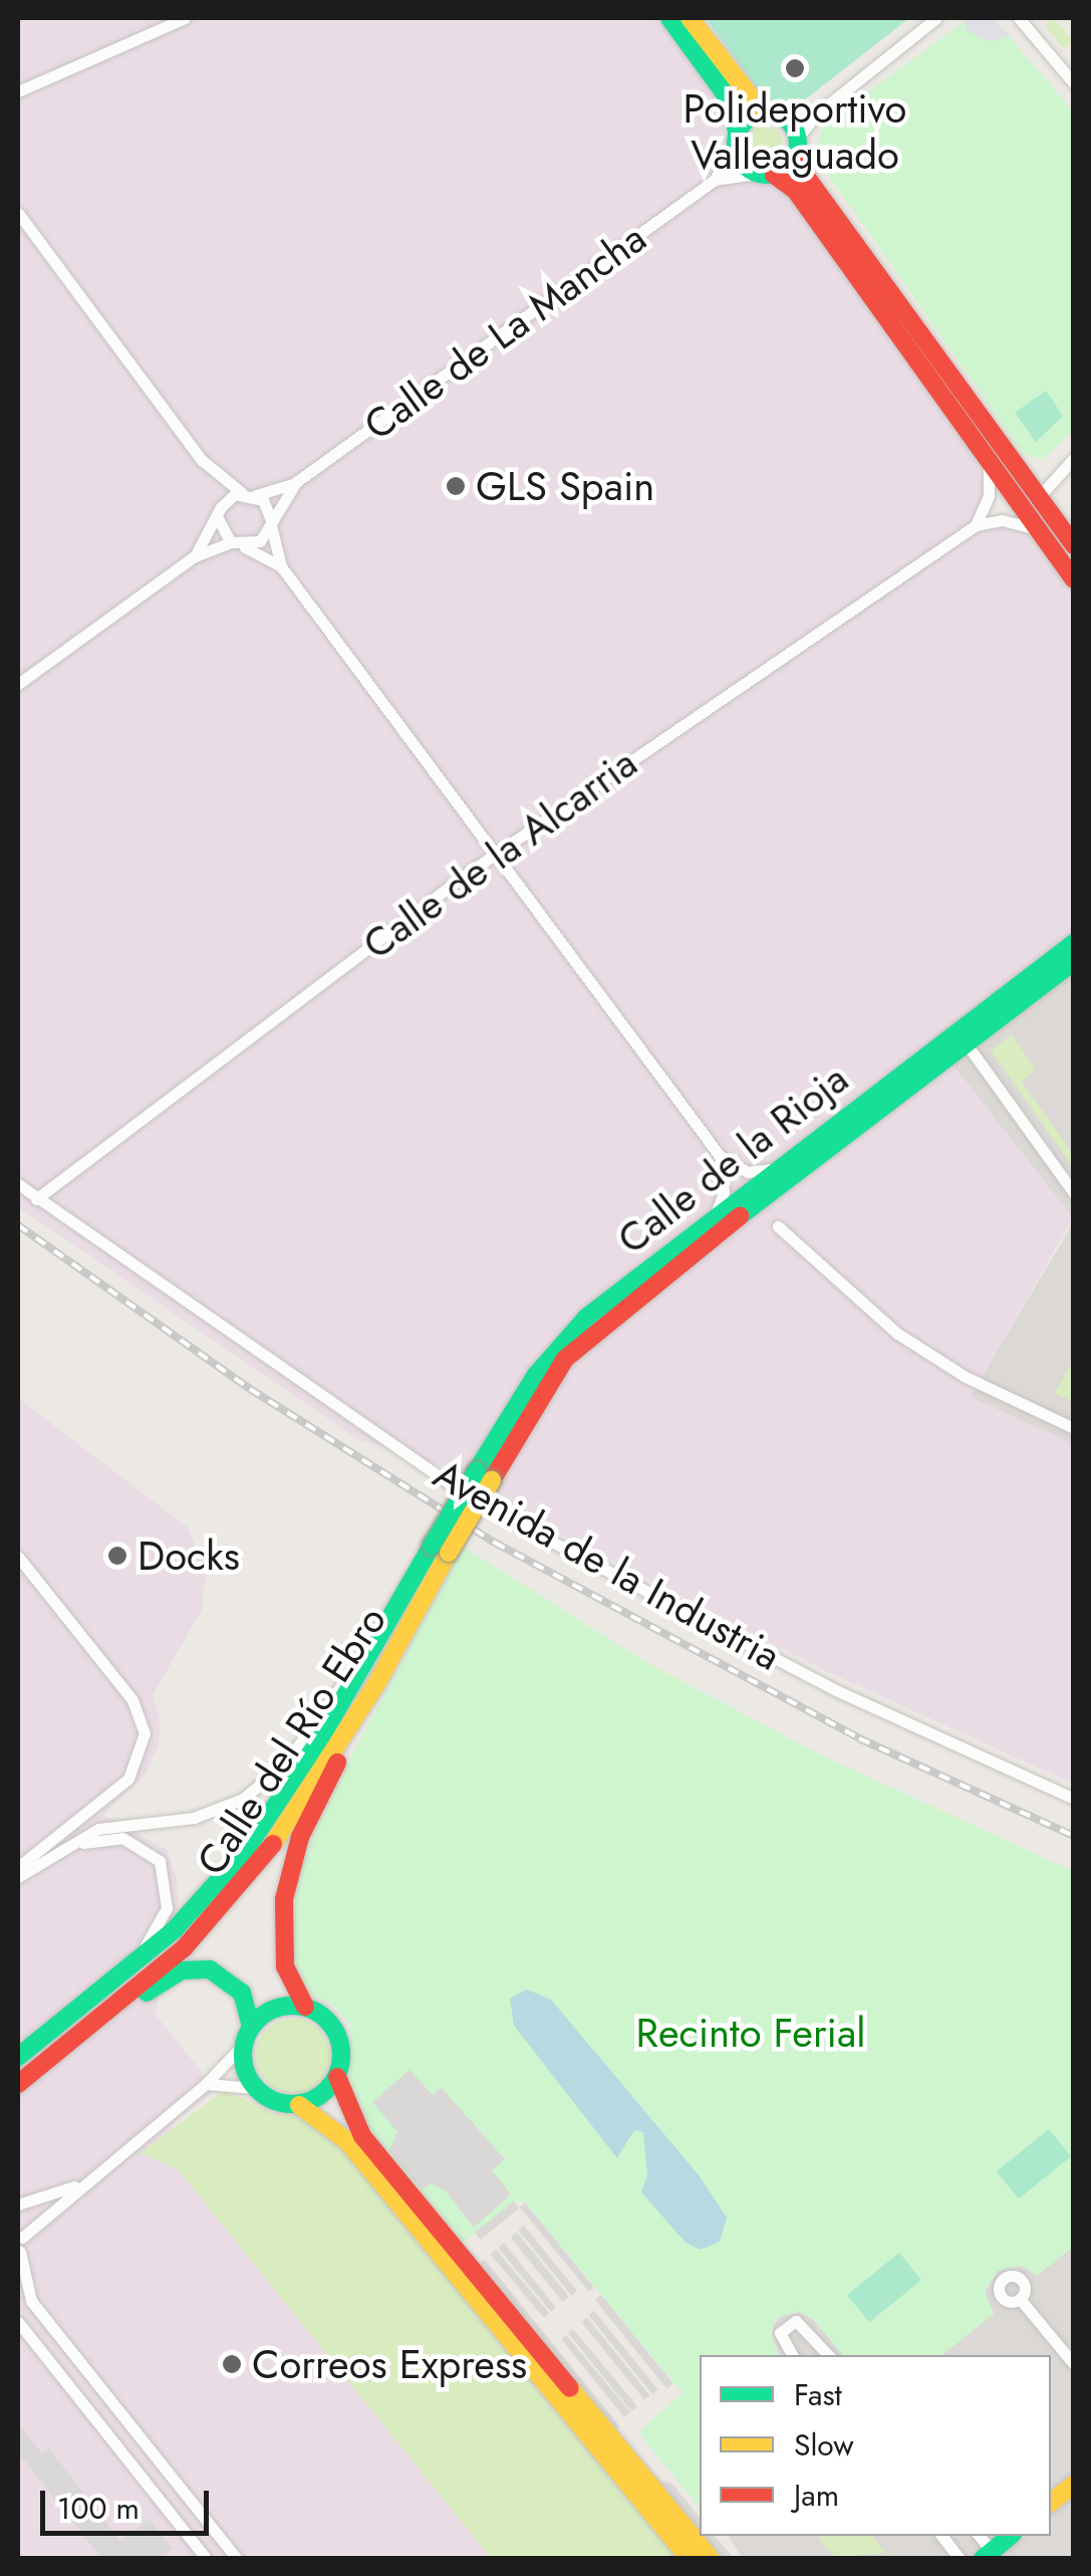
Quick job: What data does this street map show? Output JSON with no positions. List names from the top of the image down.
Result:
{
  "streets": {
    "main road": ["Calle de la Rioja", "Calle del Río Ebro"],
    "street": ["Calle de La Mancha", "Calle de la Alcarria", "Avenida de la Industria"]
  },
  "crossings": [
    ["Calle de la Alcarria", "Avenida de la Industria"],
    ["Calle de la Rioja", "Calle del Río Ebro"]
  ],
  "parks": ["Recinto Ferial"],
  "places": [
    "Polideportivo Valleaguado",
    "GLS Spain",
    "Docks",
    "Correos Express"
  ],
  "legend": ["Fast", "Slow", "Jam"],
  "scale_bar": "100 m"
}
